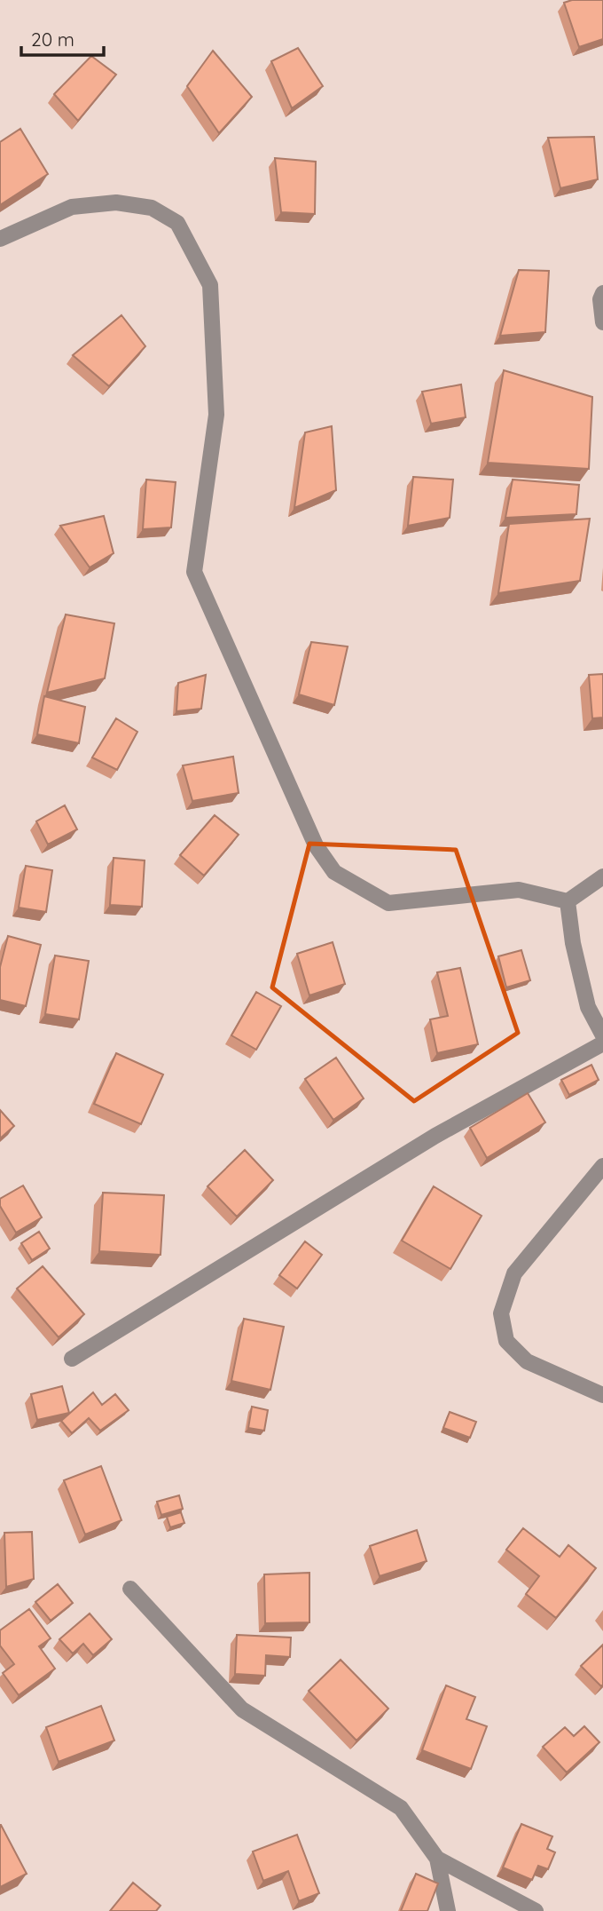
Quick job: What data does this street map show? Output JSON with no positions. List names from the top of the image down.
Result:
{
  "scale_bar": "20 m"
}
